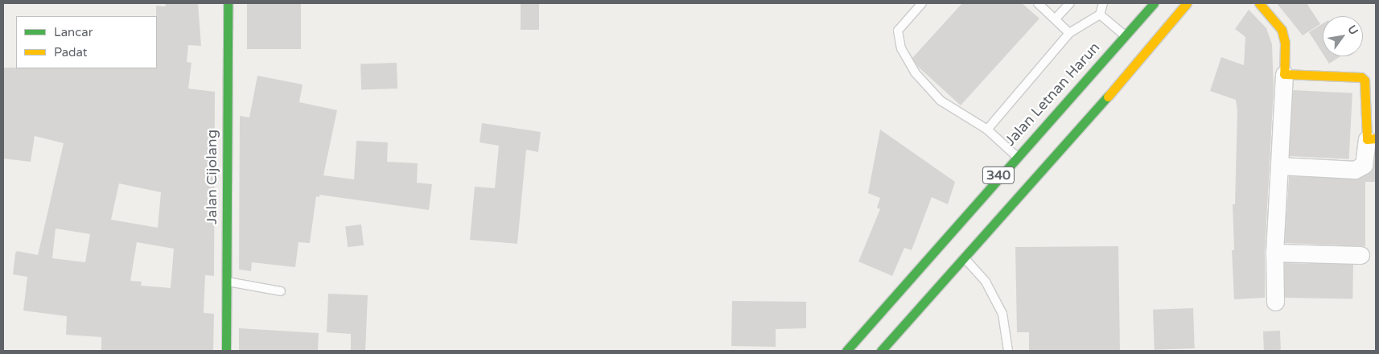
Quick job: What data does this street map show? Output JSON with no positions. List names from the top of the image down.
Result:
{
  "streets": {
    "main road": ["Jalan Letnan Harun", "340", "Jalan Cijolang"]
  },
  "legend": ["Lancar", "Padat"],
  "north": "top right"
}
